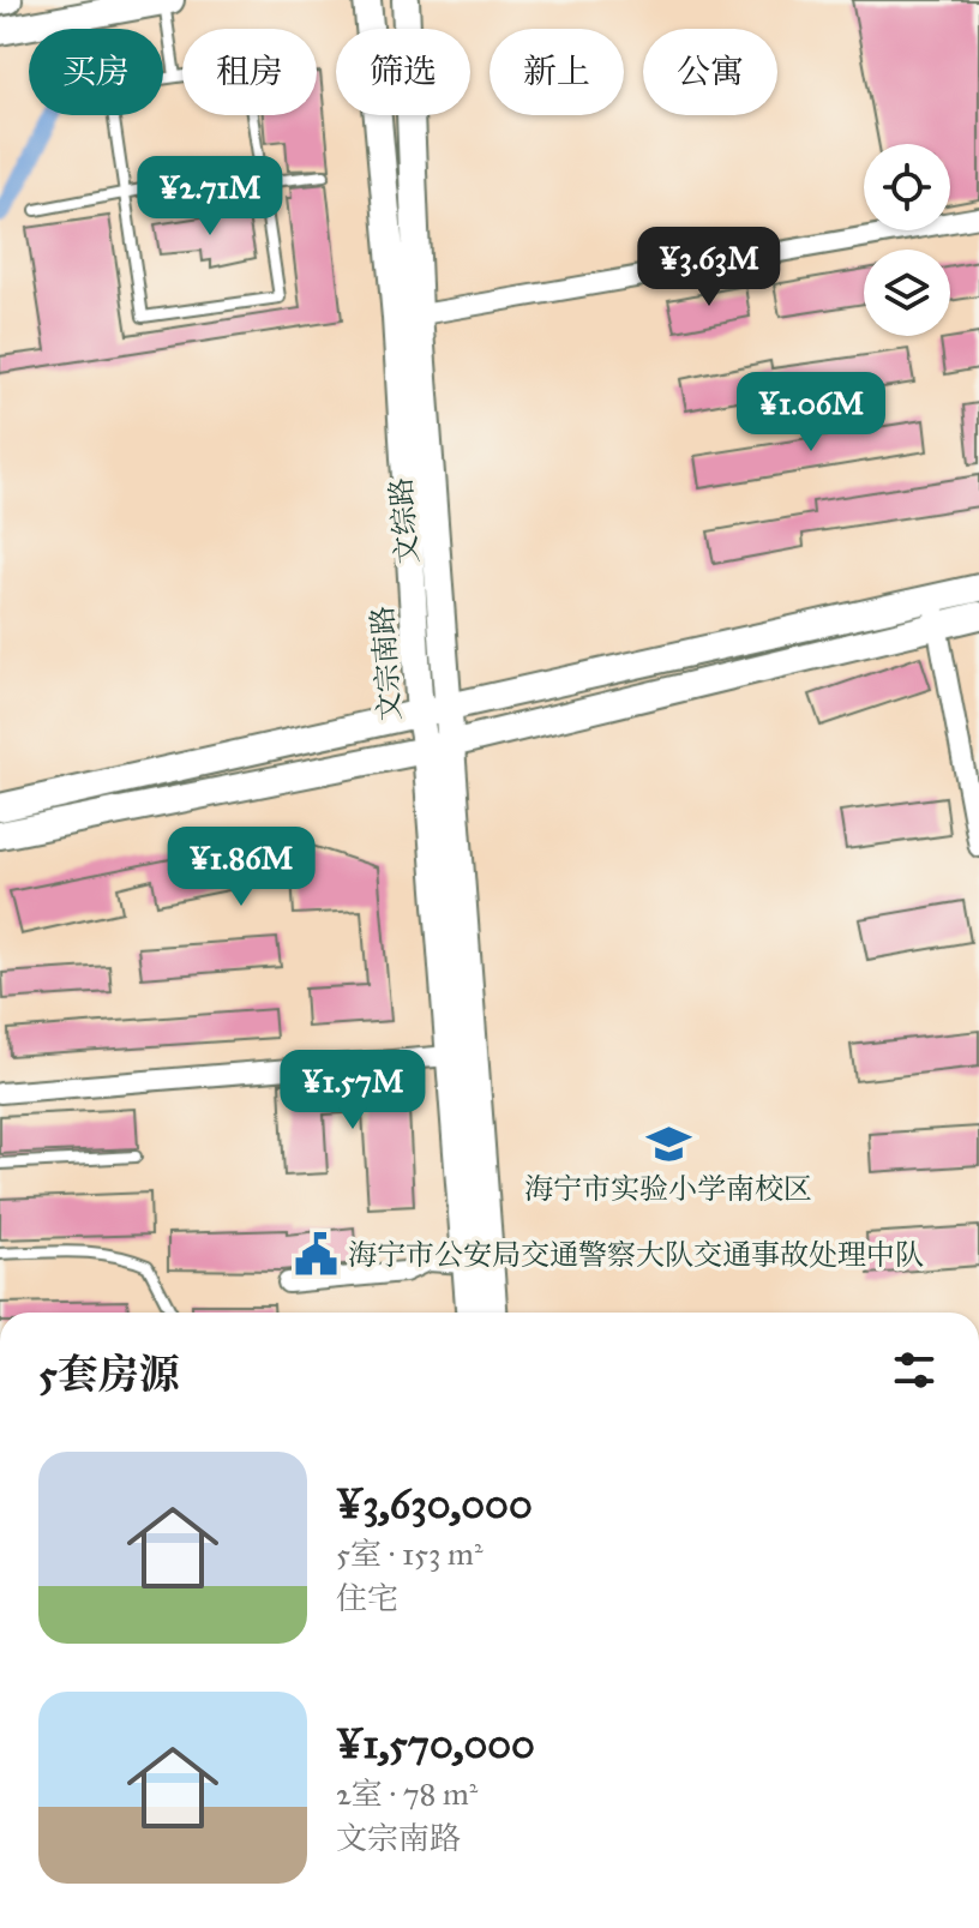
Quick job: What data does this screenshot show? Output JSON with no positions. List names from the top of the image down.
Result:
{
  "streets": {
    "main road": ["文综路", "文宗南路"]
  },
  "crossings": [
    ["文综路", "文宗南路"]
  ],
  "places": {
    "school or university": ["海宁市实验小学南校区"],
    "public building": ["海宁市公安局交通警察大队交通事故处理中队"]
  },
  "page": {
    "chip": [
      "买房",
      "租房",
      "筛选",
      "新上",
      "公寓"
    ],
    "price": [
      "¥2.71M",
      "¥3.63M",
      "¥1.06M",
      "¥1.86M",
      "¥1.57M"
    ],
    "heading": "5套房源",
    "list": [
      {
        "name": "¥3,630,000",
        "note": "5室 · 153 m² · 住宅"
      },
      {
        "name": "¥1,570,000",
        "note": "2室 · 78 m² · 文宗南路"
      }
    ]
  }
}
